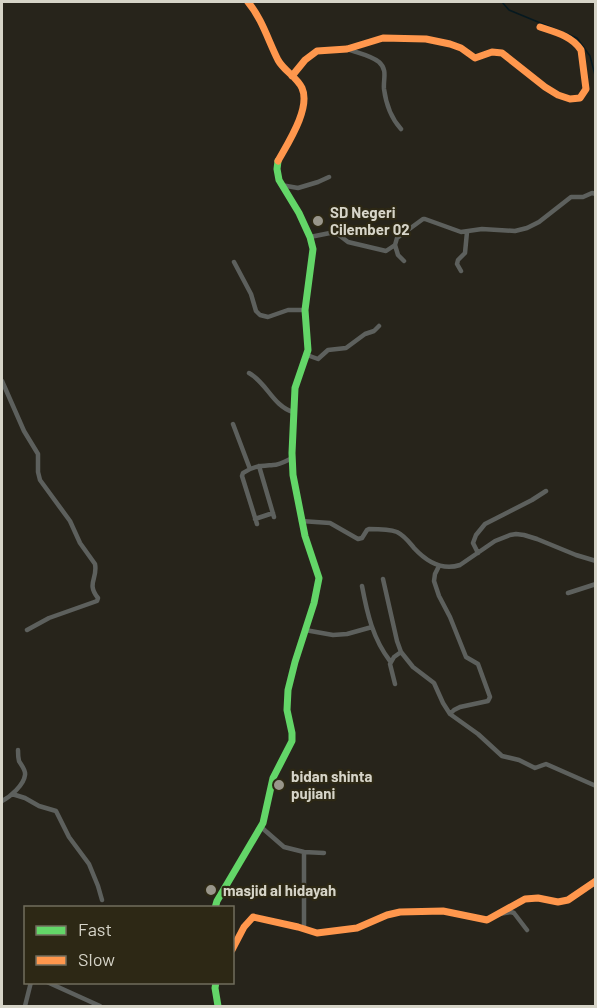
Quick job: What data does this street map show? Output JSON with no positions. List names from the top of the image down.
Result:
{
  "places": ["SD Negeri Cilember 02", "bidan shinta pujiani", "masjid al hidayah"],
  "legend": ["Fast", "Slow"]
}
